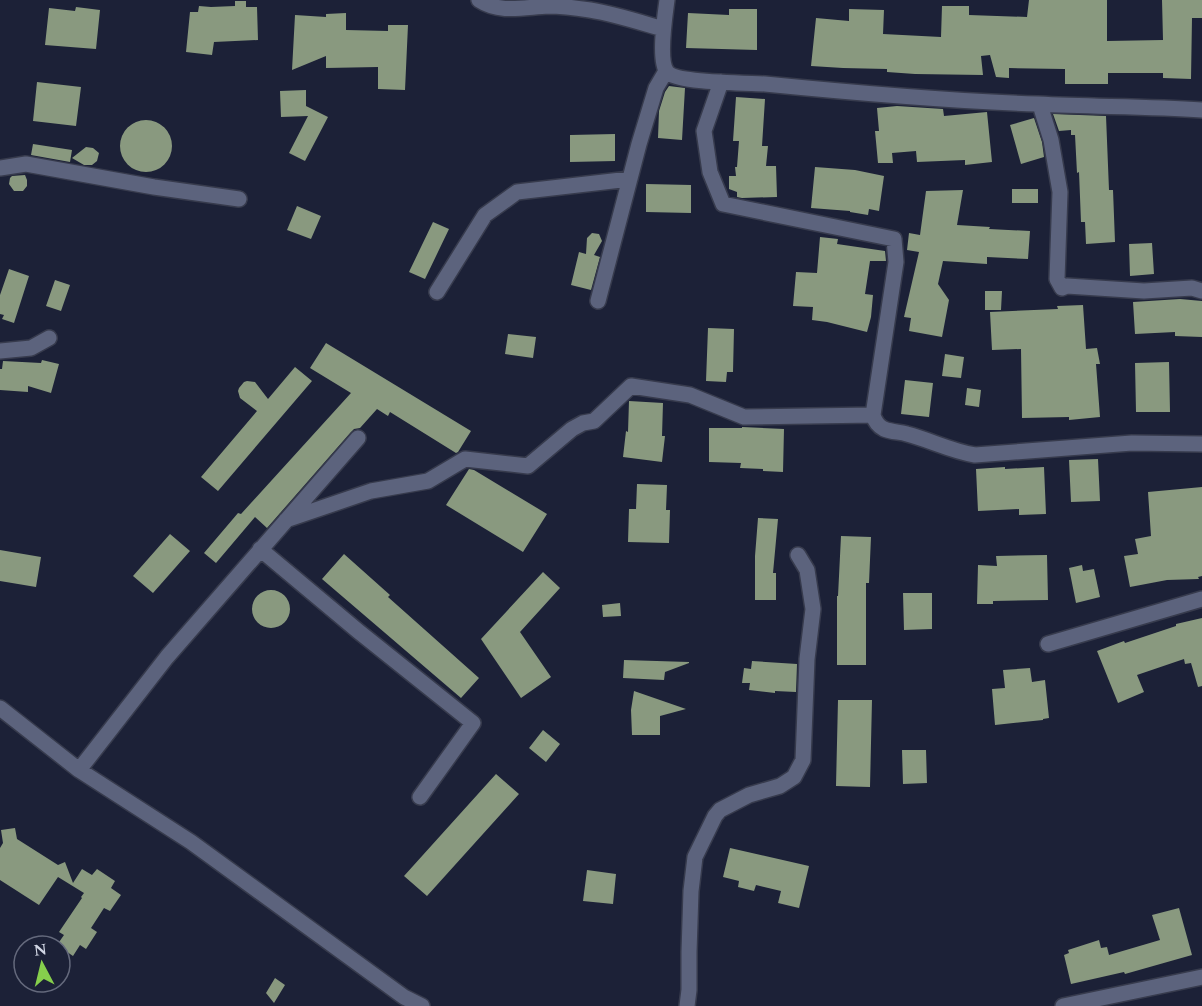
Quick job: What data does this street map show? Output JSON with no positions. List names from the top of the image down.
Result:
{
  "north": "top"
}
